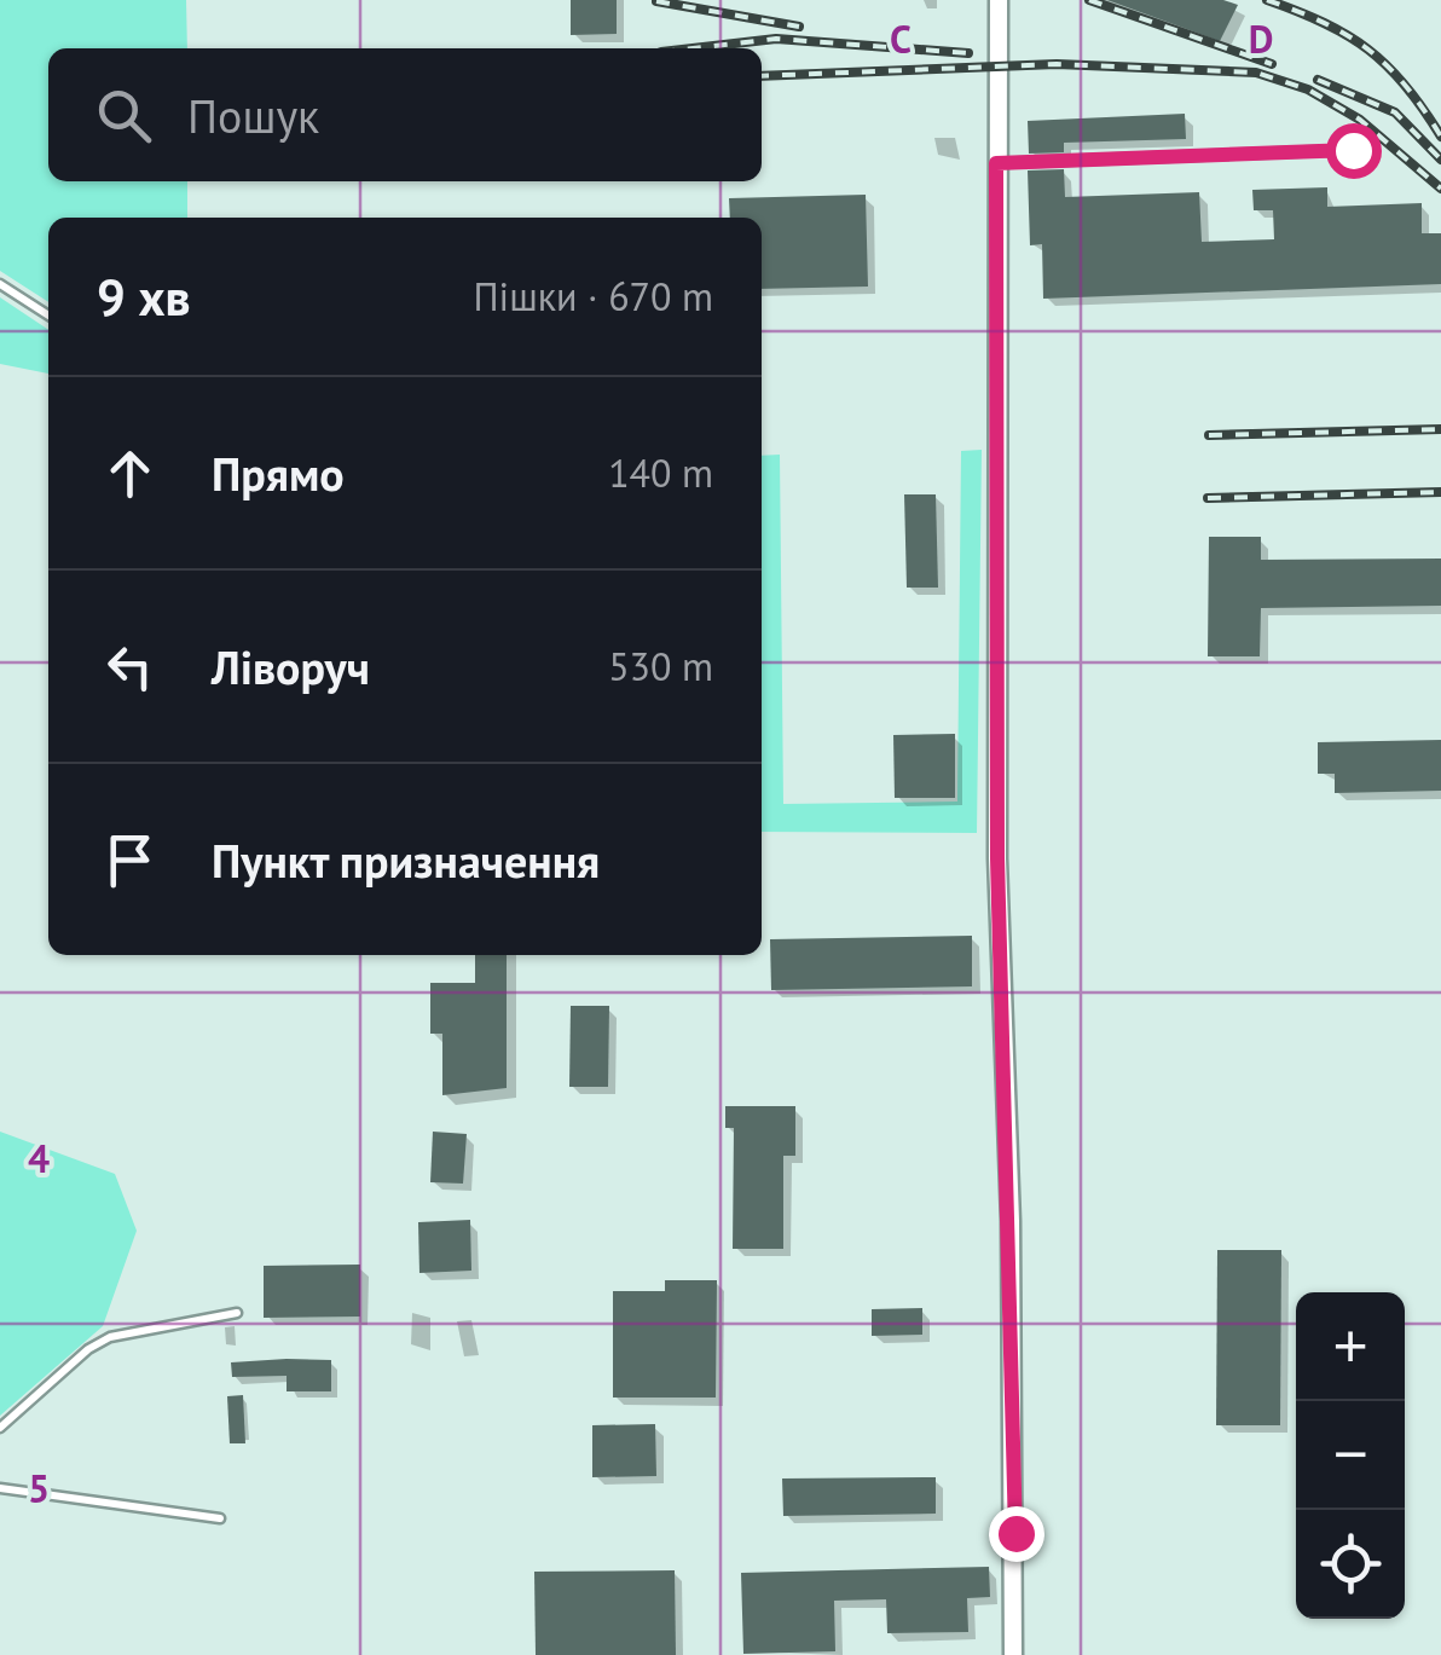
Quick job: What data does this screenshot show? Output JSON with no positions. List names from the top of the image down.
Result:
{
  "page": {
    "search": "Пошук",
    "heading": ["9 хв", "Пішки · 670 m"],
    "list": [
      ["Прямо", "140 m"],
      ["Ліворуч", "530 m"],
      "Пункт призначення"
    ],
    "map_buttons": ["+", "−"]
  },
  "grid": {
    "columns": ["C", "D"],
    "rows": ["4", "5"]
  }
}
